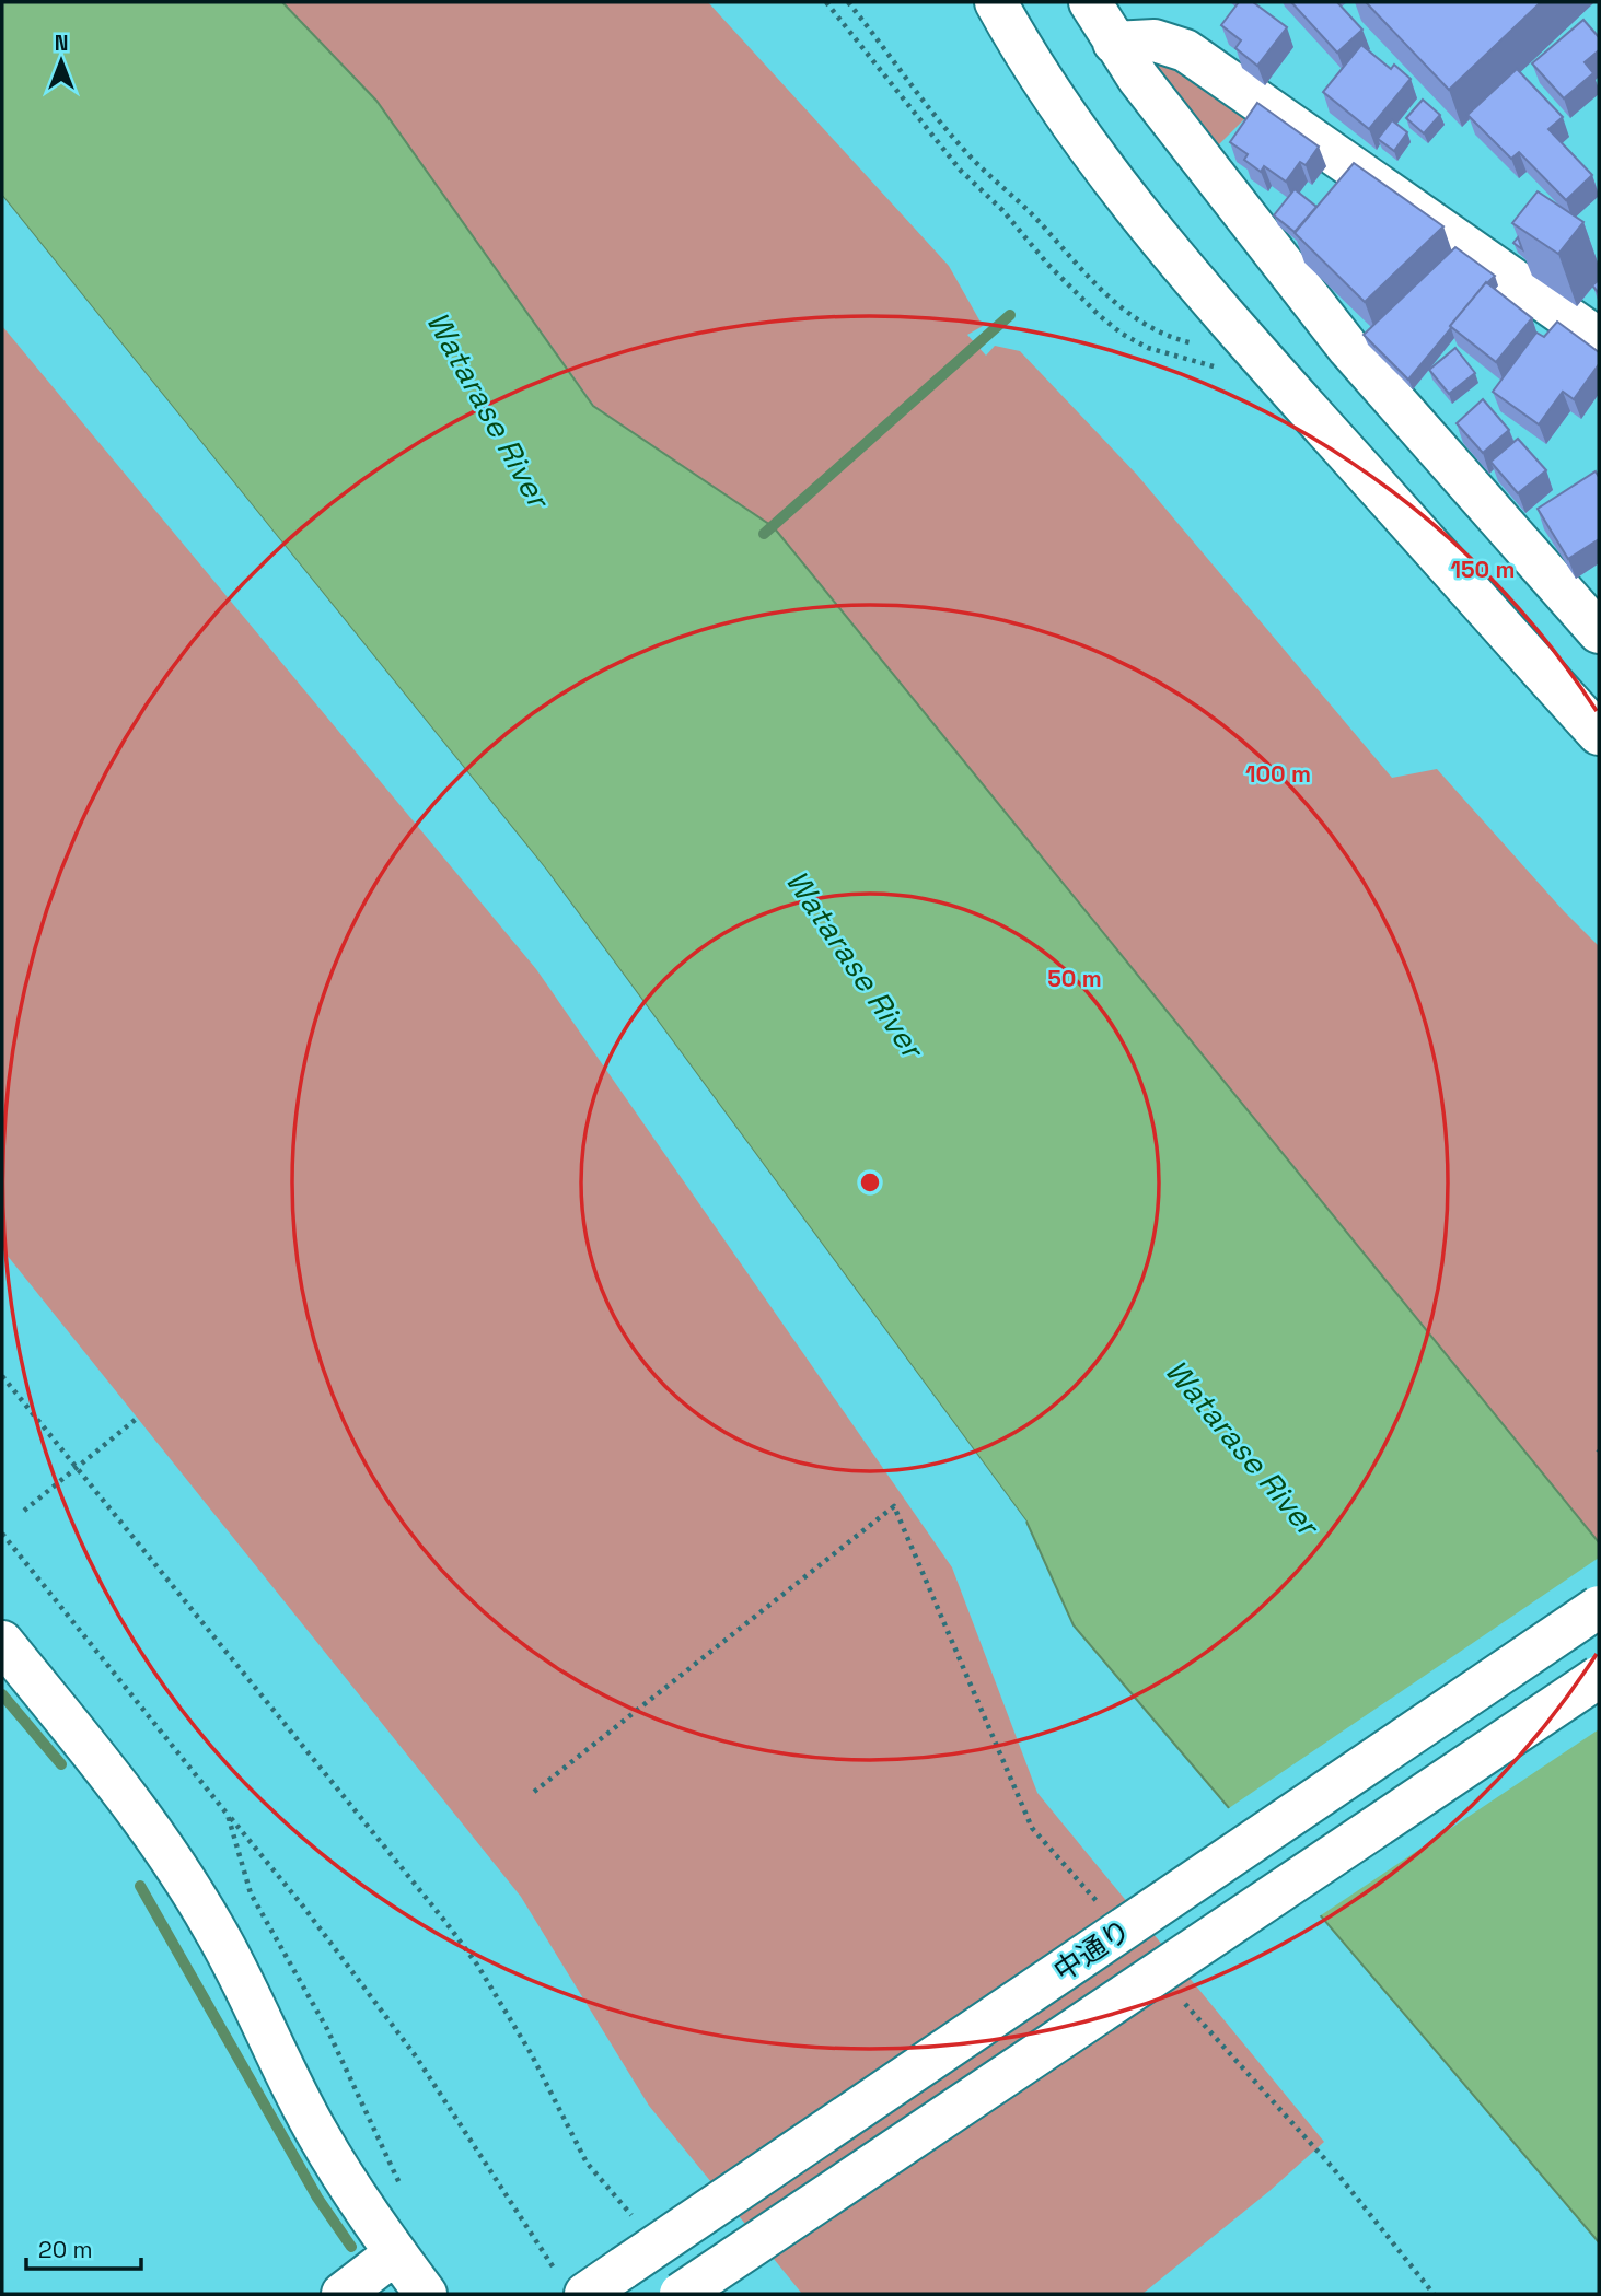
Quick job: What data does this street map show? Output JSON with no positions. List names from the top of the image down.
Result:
{
  "streets": {
    "street": ["中通り"]
  },
  "water": ["Watarase River"],
  "scale_bar": "20 m",
  "north": "top",
  "rings": ["150 m", "100 m", "50 m"]
}
